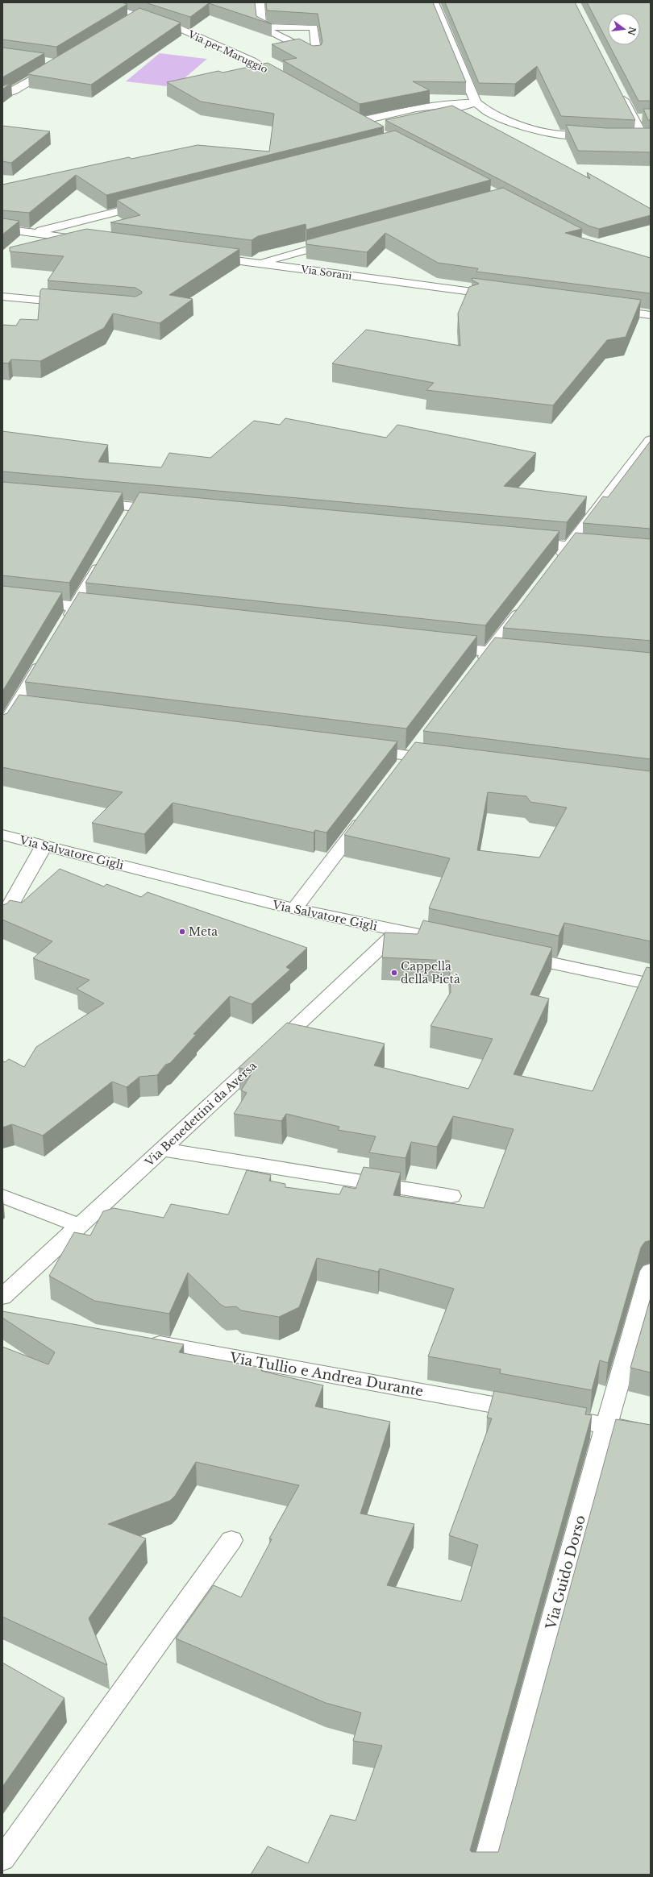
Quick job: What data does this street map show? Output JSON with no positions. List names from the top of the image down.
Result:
{
  "streets": {
    "street": [
      "Via per Maruggio",
      "Via Sorani",
      "Via Salvatore Gigli",
      "Via Benedettini da Aversa",
      "Via Tullio e Andrea Durante",
      "Via Guido Dorso"
    ]
  },
  "crossings": [
    ["Via Salvatore Gigli", "Via Benedettini da Aversa"],
    ["Via Tullio e Andrea Durante", "Via Guido Dorso"]
  ],
  "places": ["Meta", "Cappella della Pietà"],
  "north": "right"
}
